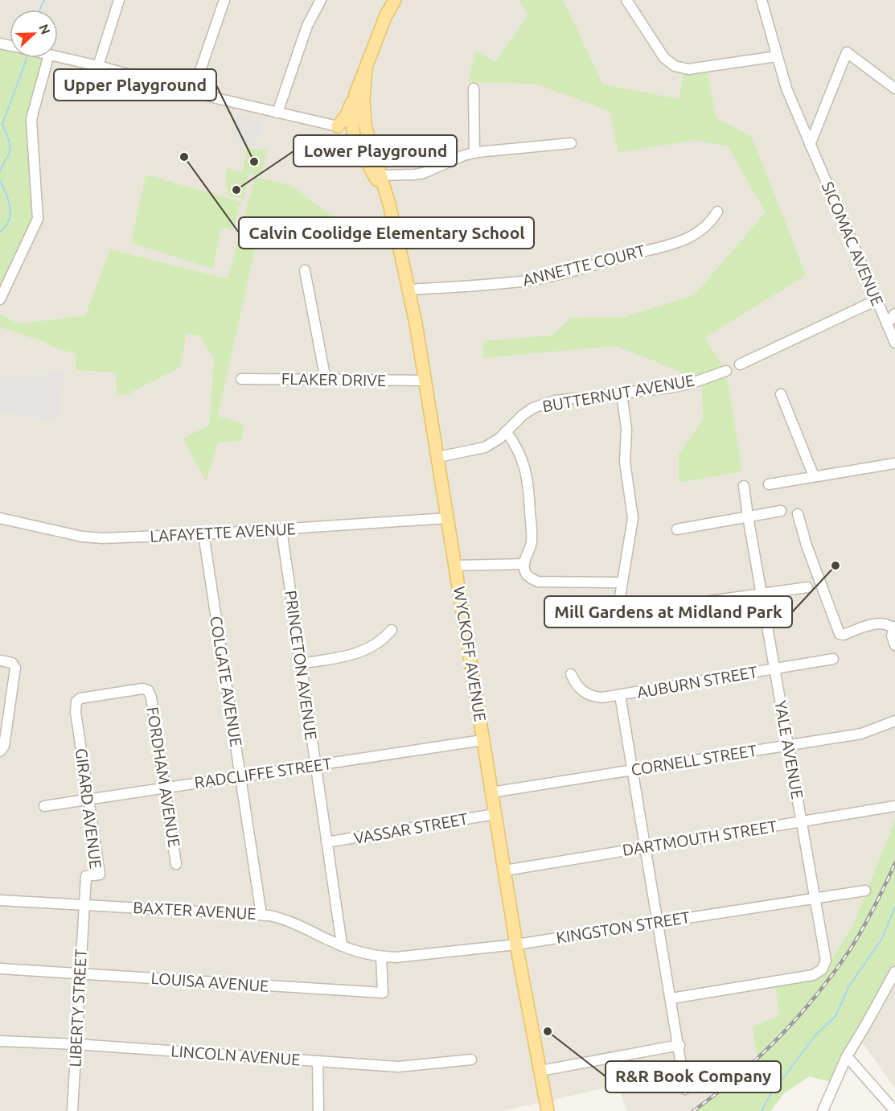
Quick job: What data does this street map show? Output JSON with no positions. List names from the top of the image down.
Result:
{
  "streets": {
    "main road": ["WYCKOFF AVENUE"],
    "street": [
      "SICOMAC AVENUE",
      "ANNETTE COURT",
      "FLAKER DRIVE",
      "BUTTERNUT AVENUE",
      "LAFAYETTE AVENUE",
      "PRINCETON AVENUE",
      "COLGATE AVENUE",
      "AUBURN STREET",
      "YALE AVENUE",
      "CORNELL STREET",
      "RADCLIFFE STREET",
      "FORDHAM AVENUE",
      "GIRARD AVENUE",
      "VASSAR STREET",
      "DARTMOUTH STREET",
      "BAXTER AVENUE",
      "KINGSTON STREET",
      "LOUISA AVENUE",
      "LIBERTY STREET",
      "LINCOLN AVENUE"
    ]
  },
  "crossings": [
    ["ANNETTE COURT", "WYCKOFF AVENUE"],
    ["FLAKER DRIVE", "WYCKOFF AVENUE"],
    ["BUTTERNUT AVENUE", "WYCKOFF AVENUE"],
    ["LAFAYETTE AVENUE", "WYCKOFF AVENUE"],
    ["LAFAYETTE AVENUE", "PRINCETON AVENUE"],
    ["LAFAYETTE AVENUE", "COLGATE AVENUE"],
    ["WYCKOFF AVENUE", "CORNELL STREET"],
    ["WYCKOFF AVENUE", "RADCLIFFE STREET"],
    ["WYCKOFF AVENUE", "VASSAR STREET"],
    ["WYCKOFF AVENUE", "DARTMOUTH STREET"],
    ["WYCKOFF AVENUE", "KINGSTON STREET"],
    ["PRINCETON AVENUE", "RADCLIFFE STREET"],
    ["PRINCETON AVENUE", "VASSAR STREET"],
    ["PRINCETON AVENUE", "BAXTER AVENUE"],
    ["COLGATE AVENUE", "RADCLIFFE STREET"],
    ["COLGATE AVENUE", "BAXTER AVENUE"],
    ["AUBURN STREET", "YALE AVENUE"],
    ["YALE AVENUE", "CORNELL STREET"],
    ["YALE AVENUE", "DARTMOUTH STREET"],
    ["YALE AVENUE", "KINGSTON STREET"],
    ["RADCLIFFE STREET", "FORDHAM AVENUE"],
    ["RADCLIFFE STREET", "GIRARD AVENUE"],
    ["FORDHAM AVENUE", "GIRARD AVENUE"],
    ["GIRARD AVENUE", "BAXTER AVENUE"],
    ["GIRARD AVENUE", "LIBERTY STREET"],
    ["BAXTER AVENUE", "KINGSTON STREET"],
    ["BAXTER AVENUE", "LOUISA AVENUE"],
    ["BAXTER AVENUE", "LIBERTY STREET"],
    ["KINGSTON STREET", "LOUISA AVENUE"],
    ["LOUISA AVENUE", "LIBERTY STREET"],
    ["LIBERTY STREET", "LINCOLN AVENUE"]
  ],
  "places": [
    "Calvin Coolidge Elementary School",
    "Upper Playground",
    "Lower Playground",
    "Mill Gardens at Midland Park",
    "R&R Book Company"
  ],
  "north": "right"
}
